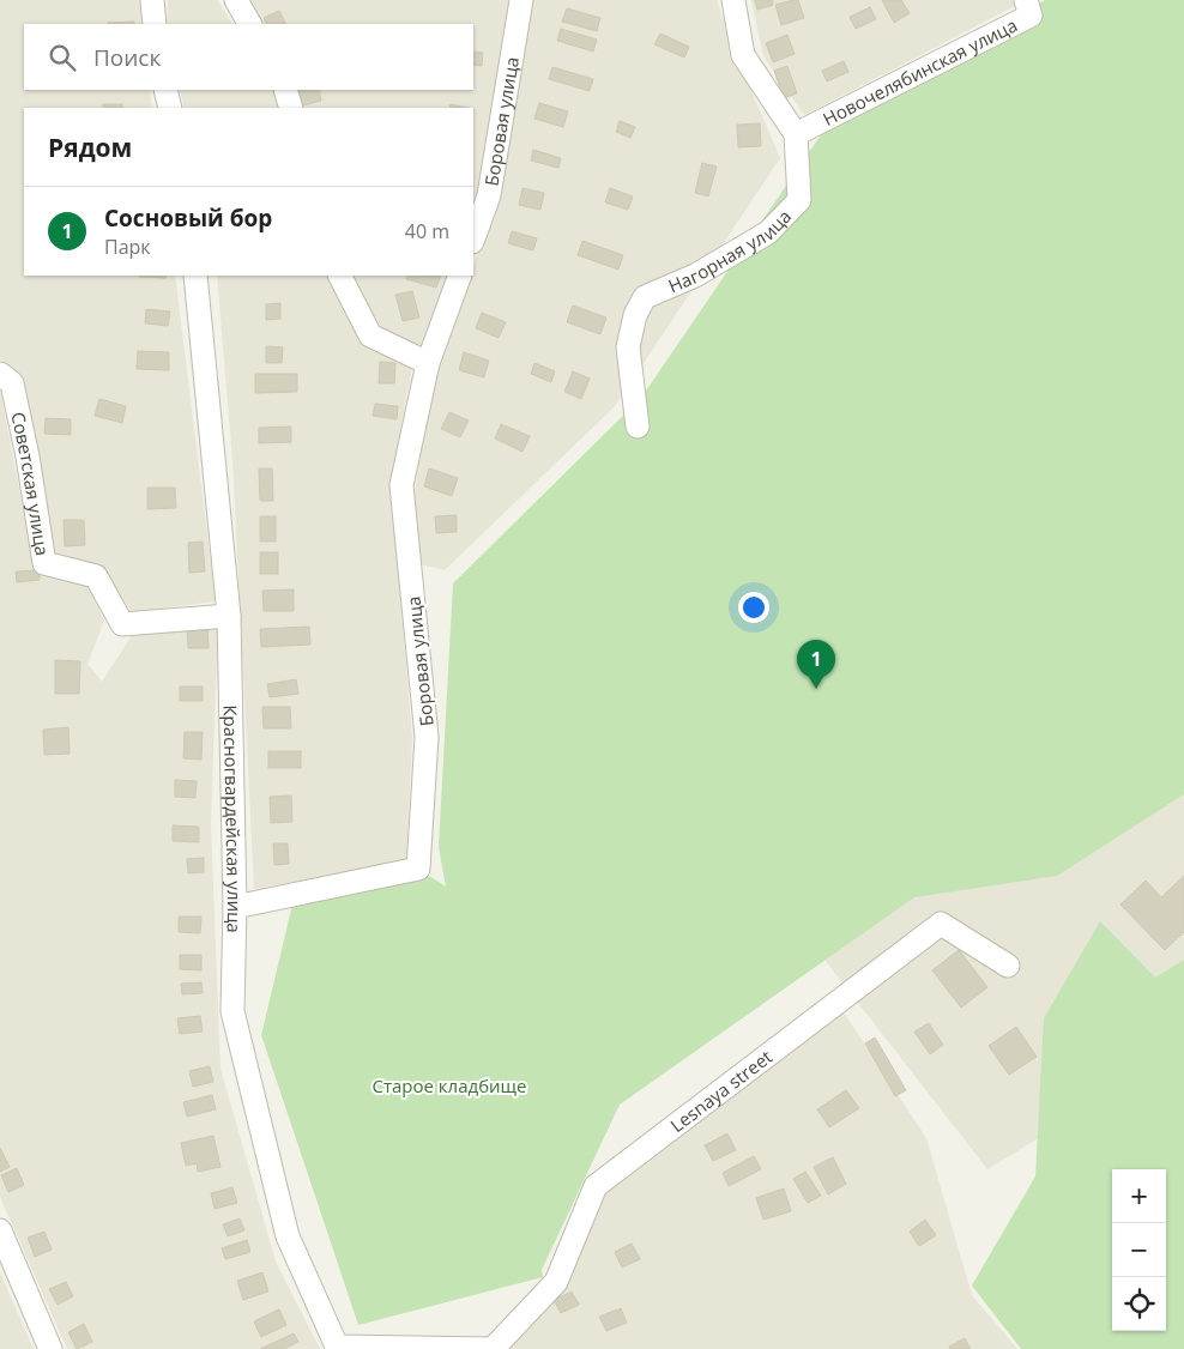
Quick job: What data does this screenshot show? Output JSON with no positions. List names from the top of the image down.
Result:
{
  "streets": {
    "street": [
      "Новочелябинская улица",
      "Боровая улица",
      "Нагорная улица",
      "Советская улица",
      "Красногвардейская улица",
      "Lesnaya street"
    ]
  },
  "crossings": [
    ["Новочелябинская улица", "Нагорная улица"],
    ["Боровая улица", "Красногвардейская улица"],
    ["Советская улица", "Красногвардейская улица"],
    ["Красногвардейская улица", "Lesnaya street"]
  ],
  "parks": ["Старое кладбище"],
  "page": {
    "search": "Поиск",
    "heading": "Рядом",
    "list": [
      {
        "mark": "1",
        "name": "Сосновый бор",
        "note": "Парк",
        "value": "40 m"
      }
    ],
    "pins": "1",
    "map_buttons": ["+", "−"]
  }
}
